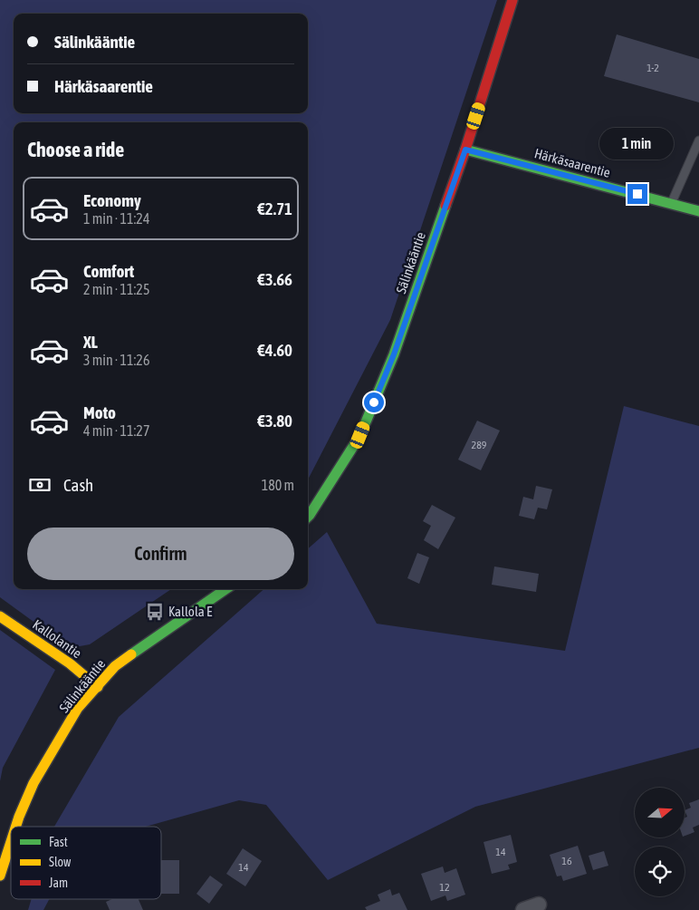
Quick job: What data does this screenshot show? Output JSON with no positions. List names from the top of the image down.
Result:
{
  "streets": {
    "street": ["Härkäsaarentie", "Sälinkääntie", "Kallolantie"]
  },
  "crossings": [
    ["Härkäsaarentie", "Sälinkääntie"],
    ["Sälinkääntie", "Kallolantie"]
  ],
  "places": {
    "bus stop": ["Kallola E"]
  },
  "house_numbers": [
    "1-2",
    "289",
    "14",
    "16",
    "14",
    "12"
  ],
  "legend": ["Fast", "Slow", "Jam"],
  "north": "right",
  "page": {
    "banner": ["Sälinkääntie", "Härkäsaarentie"],
    "heading": "Choose a ride",
    "bubble": "1 min",
    "list": [
      {
        "name": "Economy",
        "note": "1 min · 11:24",
        "value": "€2.71"
      },
      {
        "name": "Comfort",
        "note": "2 min · 11:25",
        "value": "€3.66"
      },
      {
        "name": "XL",
        "note": "3 min · 11:26",
        "value": "€4.60"
      },
      {
        "name": "Moto",
        "note": "4 min · 11:27",
        "value": "€3.80"
      }
    ],
    "pay": ["Cash", "180 m"],
    "buttons": "Confirm"
  }
}
